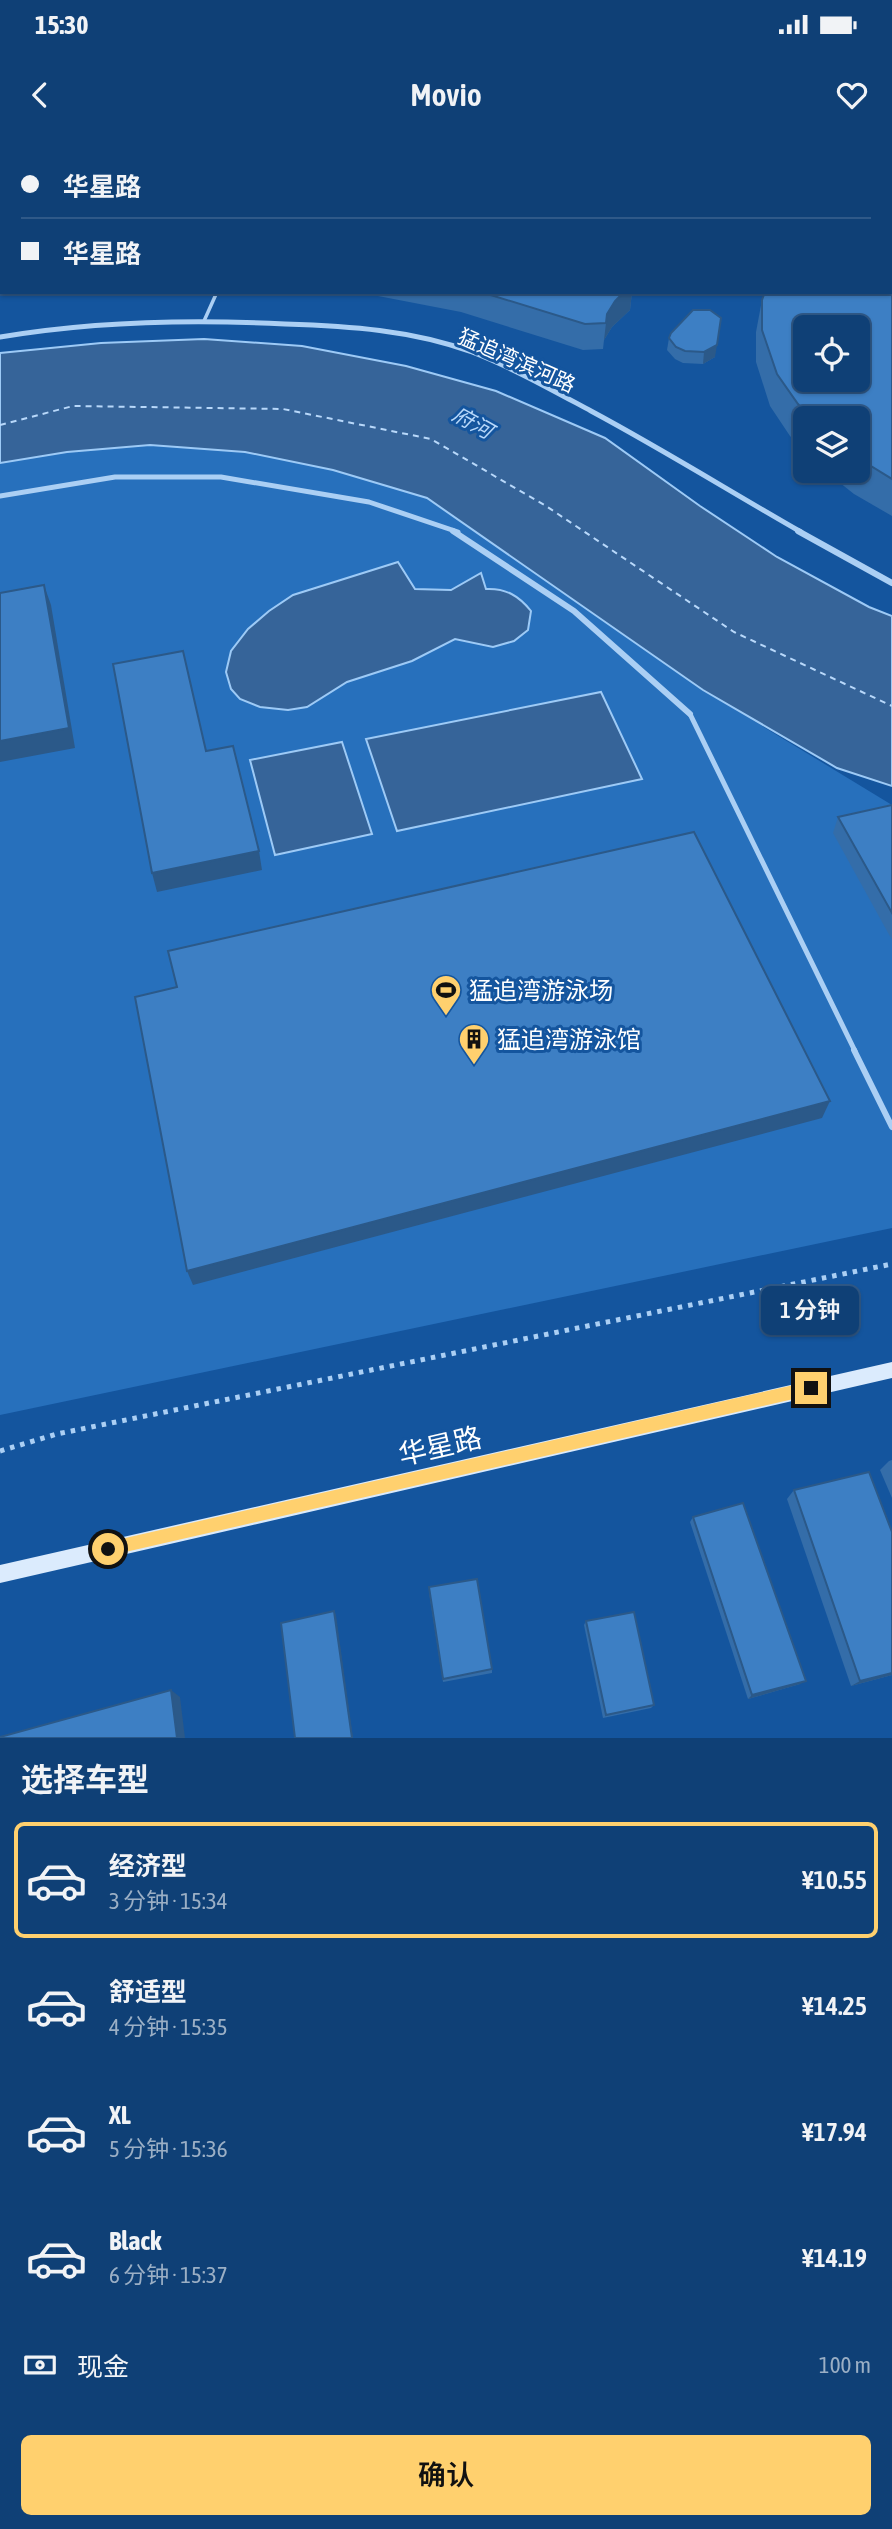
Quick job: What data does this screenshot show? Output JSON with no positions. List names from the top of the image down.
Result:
{
  "streets": {
    "street": ["猛追湾滨河路", "华星路"]
  },
  "water": ["府河"],
  "places": {
    "sports": ["猛追湾游泳场"],
    "building": ["猛追湾游泳馆"]
  },
  "page": {
    "status": "15:30",
    "header": "Movio",
    "banner": ["华星路", "华星路"],
    "bubble": "1 分钟",
    "heading": "选择车型",
    "list": [
      {
        "name": "经济型",
        "note": "3 分钟 · 15:34",
        "value": "¥10.55"
      },
      {
        "name": "舒适型",
        "note": "4 分钟 · 15:35",
        "value": "¥14.25"
      },
      {
        "name": "XL",
        "note": "5 分钟 · 15:36",
        "value": "¥17.94"
      },
      {
        "name": "Black",
        "note": "6 分钟 · 15:37",
        "value": "¥14.19"
      }
    ],
    "pay": ["现金", "100 m"],
    "buttons": "确认"
  }
}
